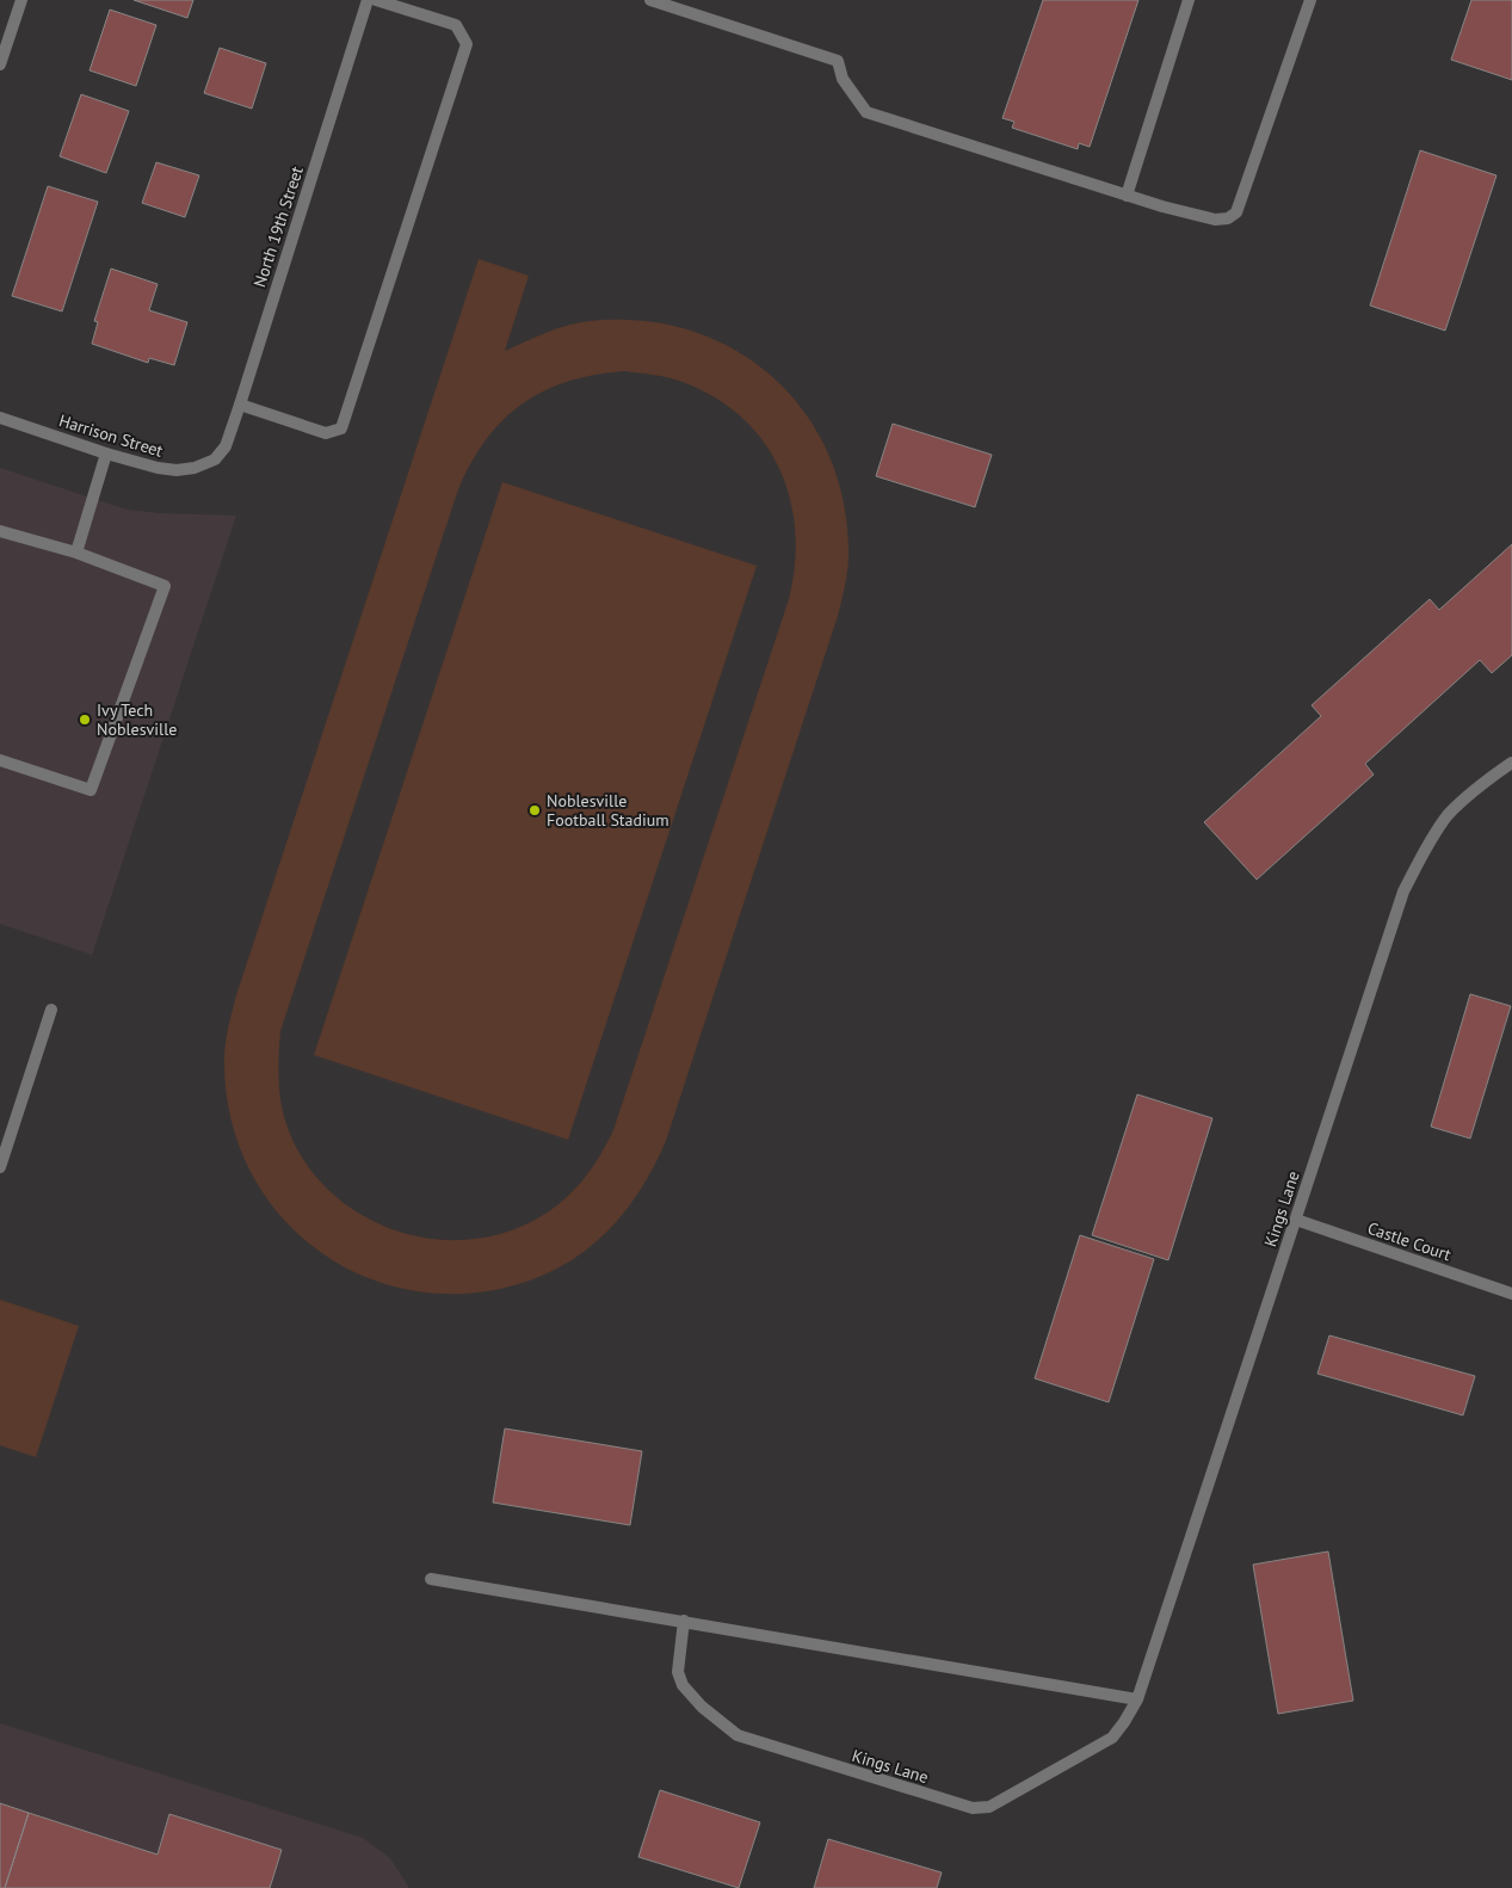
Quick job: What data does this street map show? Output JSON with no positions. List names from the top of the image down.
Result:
{
  "streets": {
    "street": [
      "North 19th Street",
      "Harrison Street",
      "Kings Lane",
      "Castle Court"
    ]
  },
  "crossings": [
    ["North 19th Street", "Harrison Street"],
    ["Kings Lane", "Castle Court"]
  ],
  "places": ["Ivy Tech Noblesville", "Noblesville Football Stadium"]
}
